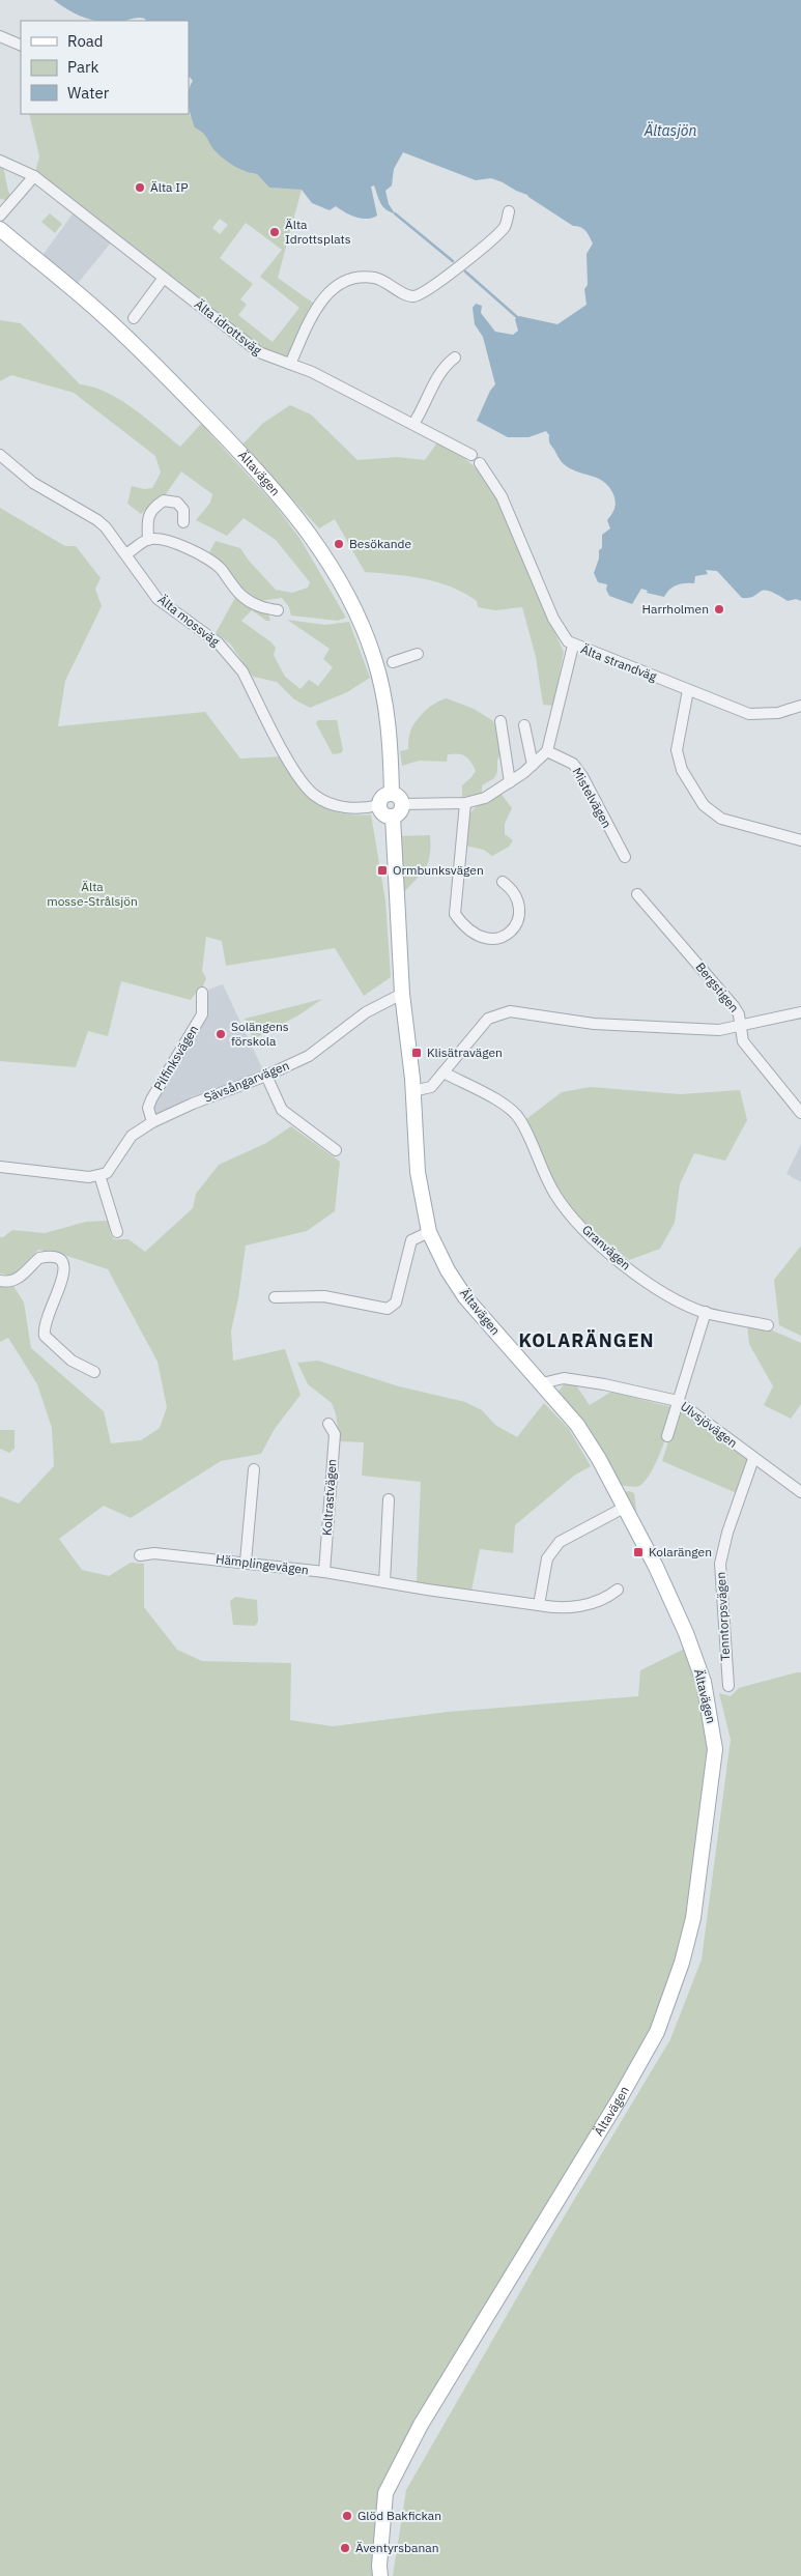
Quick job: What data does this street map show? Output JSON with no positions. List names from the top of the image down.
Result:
{
  "streets": {
    "main road": ["Ältavägen"],
    "street": [
      "Älta idrottsväg",
      "Älta mossväg",
      "Älta strandväg",
      "Mistelvägen",
      "Bergstigen",
      "Pilfinksvägen",
      "Sävsångarvägen",
      "Granvägen",
      "Ulvsjövägen",
      "Koltrastvägen",
      "Hämplingevägen",
      "Tenntorpsvägen"
    ]
  },
  "crossings": [
    ["Ältavägen", "Älta mossväg"],
    ["Ältavägen", "Sävsångarvägen"],
    ["Ältavägen", "Ulvsjövägen"],
    ["Pilfinksvägen", "Sävsångarvägen"],
    ["Ulvsjövägen", "Tenntorpsvägen"],
    ["Koltrastvägen", "Hämplingevägen"]
  ],
  "districts": ["KOLARÄNGEN"],
  "water": ["Ältasjön"],
  "parks": ["Älta mosse-Strålsjön"],
  "places": {
    "other": [
      "Älta IP",
      "Älta Idrottsplats",
      "Besökande",
      "Harrholmen",
      "Solängens förskola",
      "Glöd Bakfickan",
      "Äventyrsbanan"
    ],
    "transit": ["Ormbunksvägen", "Klisätravägen", "Kolarängen"]
  },
  "legend": ["Road", "Park", "Water"]
}
